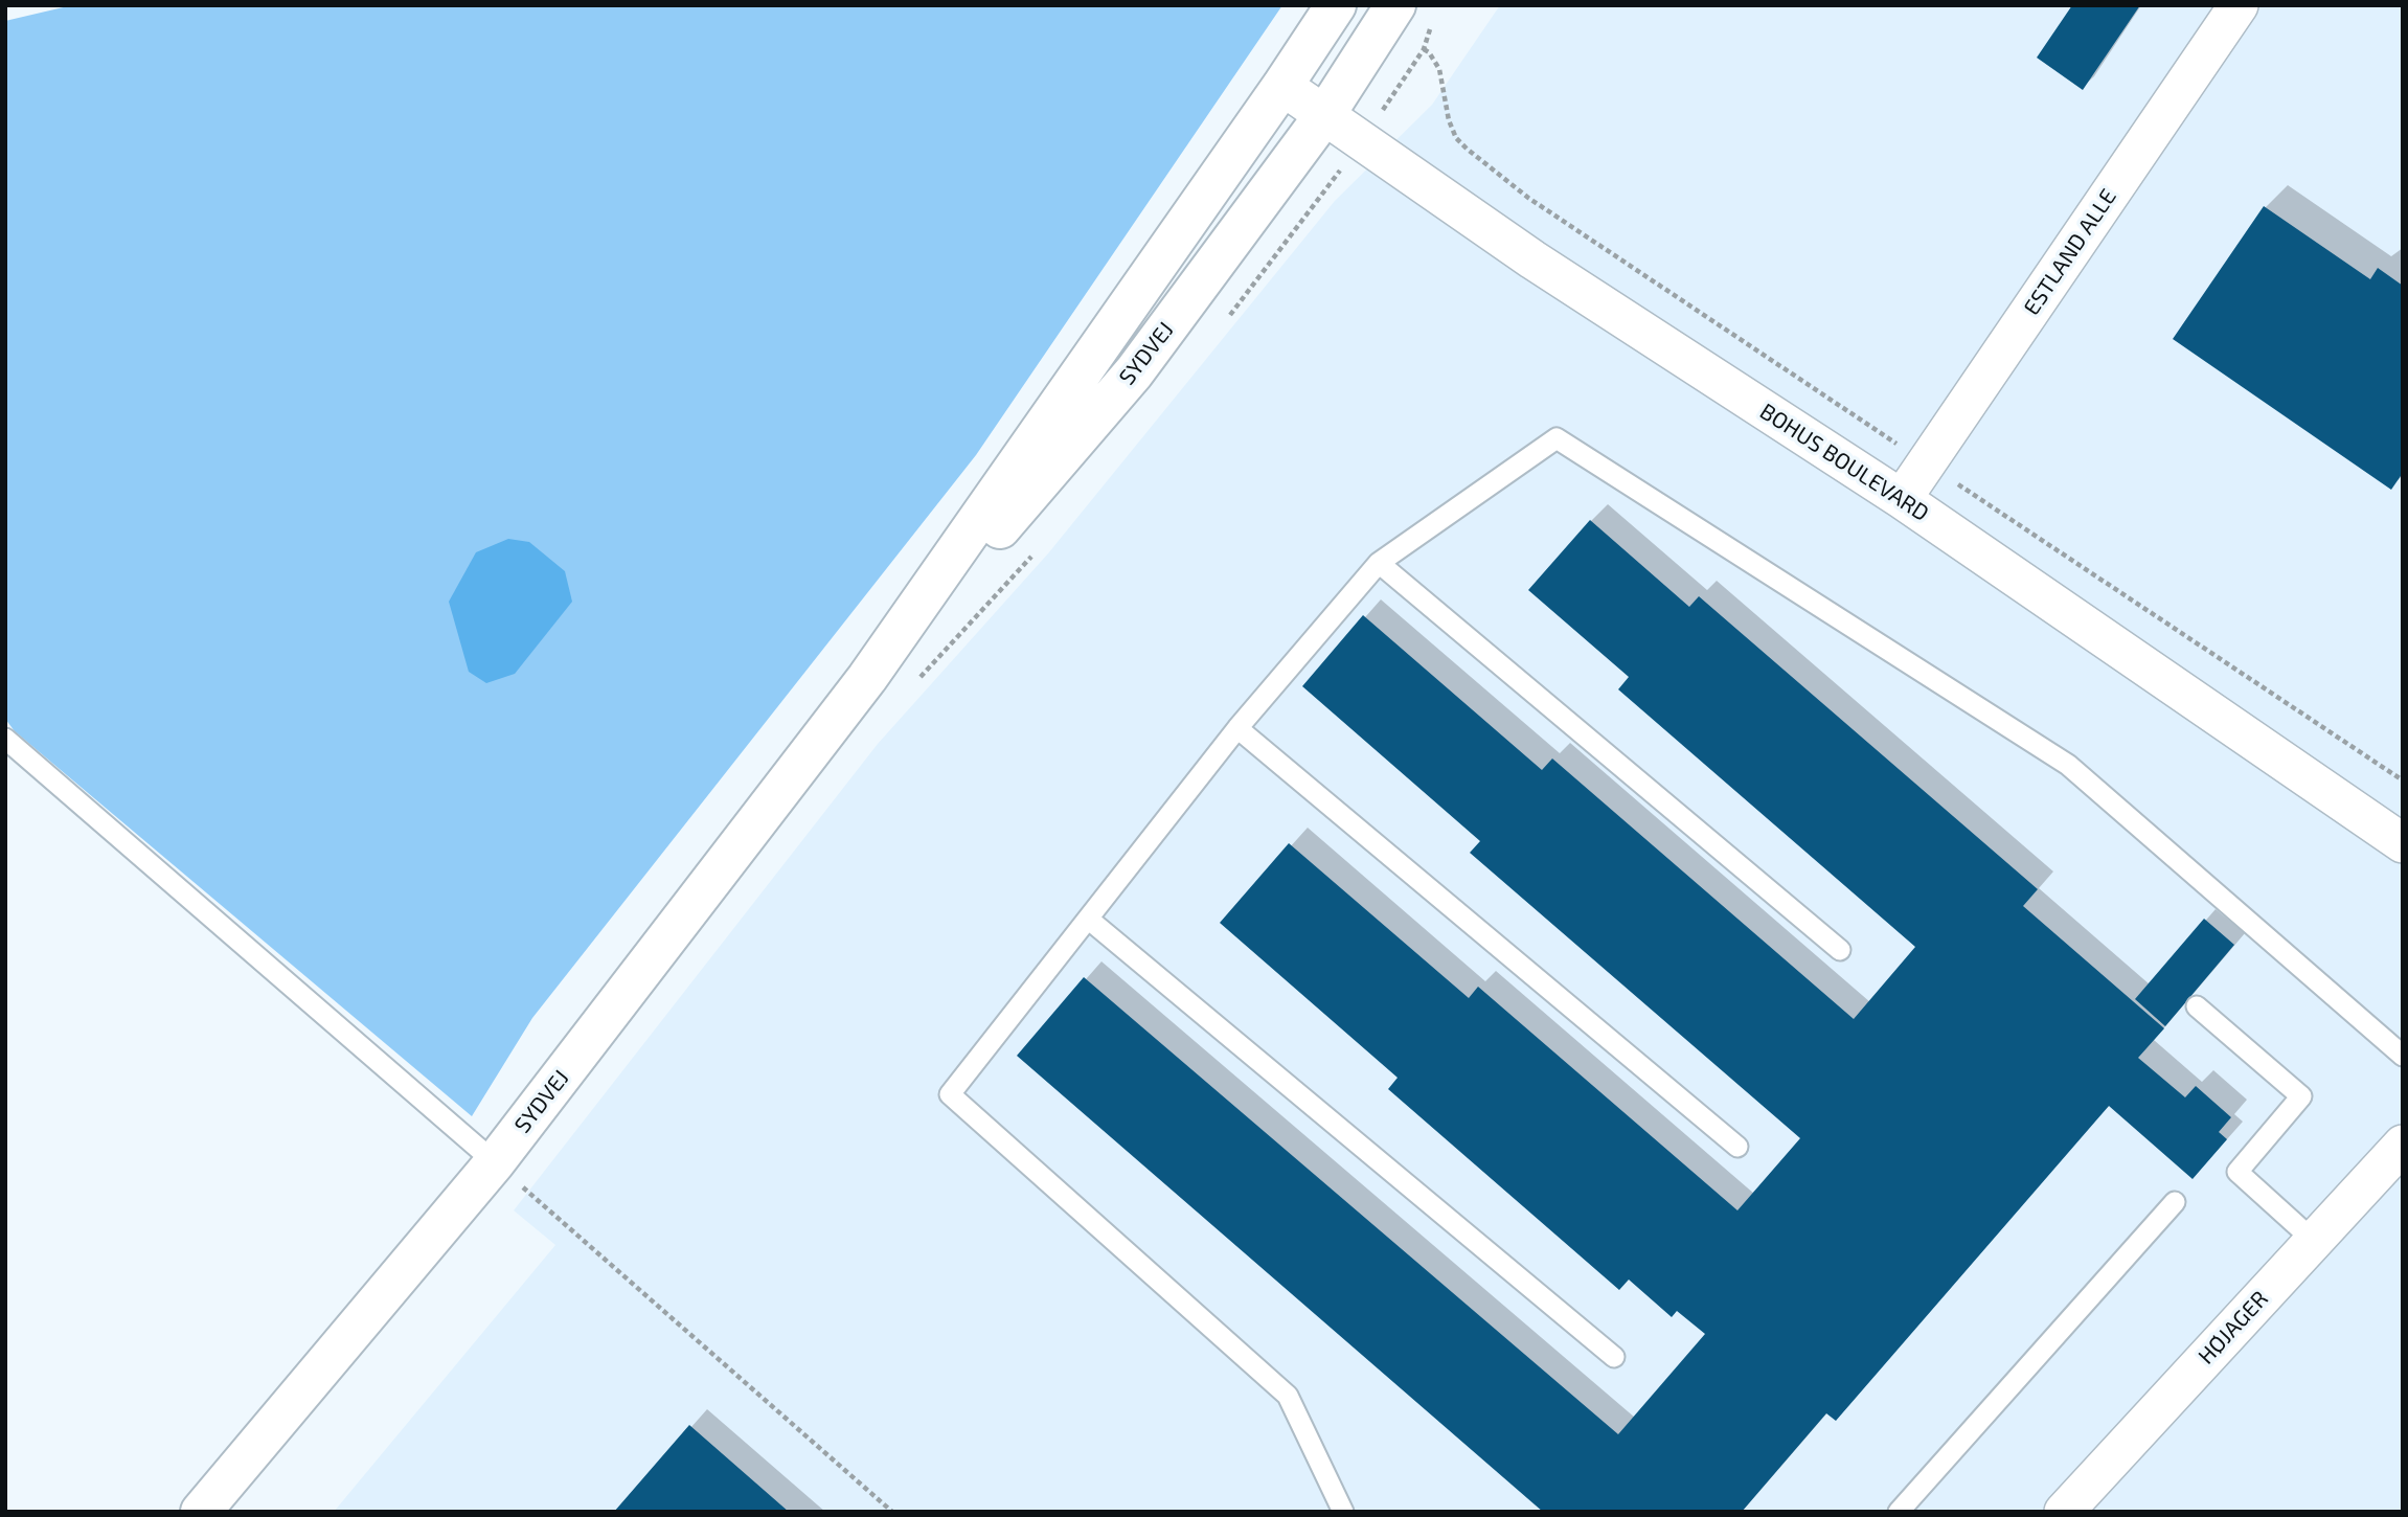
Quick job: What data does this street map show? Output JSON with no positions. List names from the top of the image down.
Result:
{
  "streets": {
    "main road": ["SYDVEJ"],
    "street": ["ESTLAND ALLE", "BOHUS BOULEVARD", "HØJAGER"]
  },
  "crossings": [
    ["ESTLAND ALLE", "BOHUS BOULEVARD"],
    ["SYDVEJ", "BOHUS BOULEVARD"]
  ]
}
